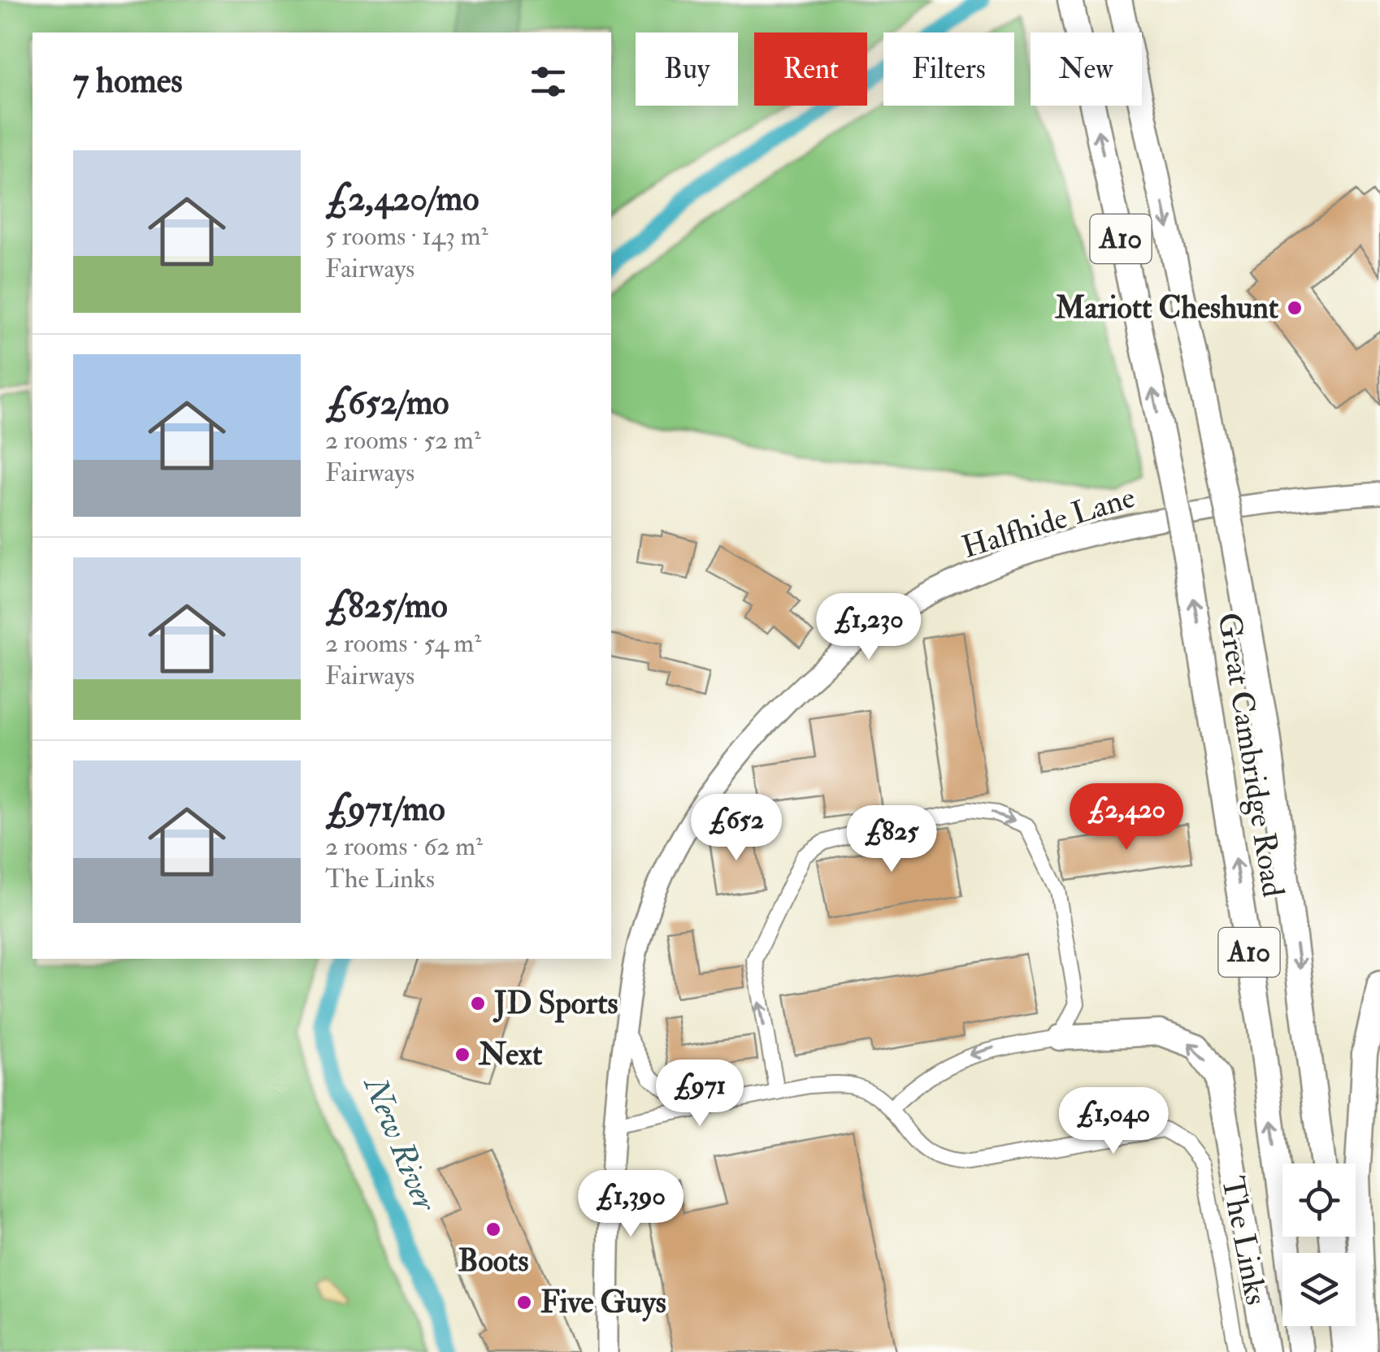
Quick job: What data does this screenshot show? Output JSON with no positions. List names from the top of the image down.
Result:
{
  "streets": {
    "highway": ["A10", "Great Cambridge Road"],
    "main road": ["Halfhide Lane"],
    "street": ["The Links"]
  },
  "crossings": [
    ["Halfhide Lane", "The Links"]
  ],
  "water": ["New River"],
  "places": [
    "Mariott Cheshunt",
    "JD Sports",
    "Next",
    "Boots",
    "Five Guys"
  ],
  "page": {
    "chip": [
      "Buy",
      "Rent",
      "Filters",
      "New"
    ],
    "heading": "7 homes",
    "list": [
      {
        "name": "£2,420/mo",
        "note": "5 rooms · 143 m² · Fairways"
      },
      {
        "name": "£652/mo",
        "note": "2 rooms · 52 m² · Fairways"
      },
      {
        "name": "£825/mo",
        "note": "2 rooms · 54 m² · Fairways"
      },
      {
        "name": "£971/mo",
        "note": "2 rooms · 62 m² · The Links"
      }
    ],
    "price": [
      "£1,230",
      "£2,420",
      "£652",
      "£825",
      "£971",
      "£1,040",
      "£1,390"
    ]
  }
}
